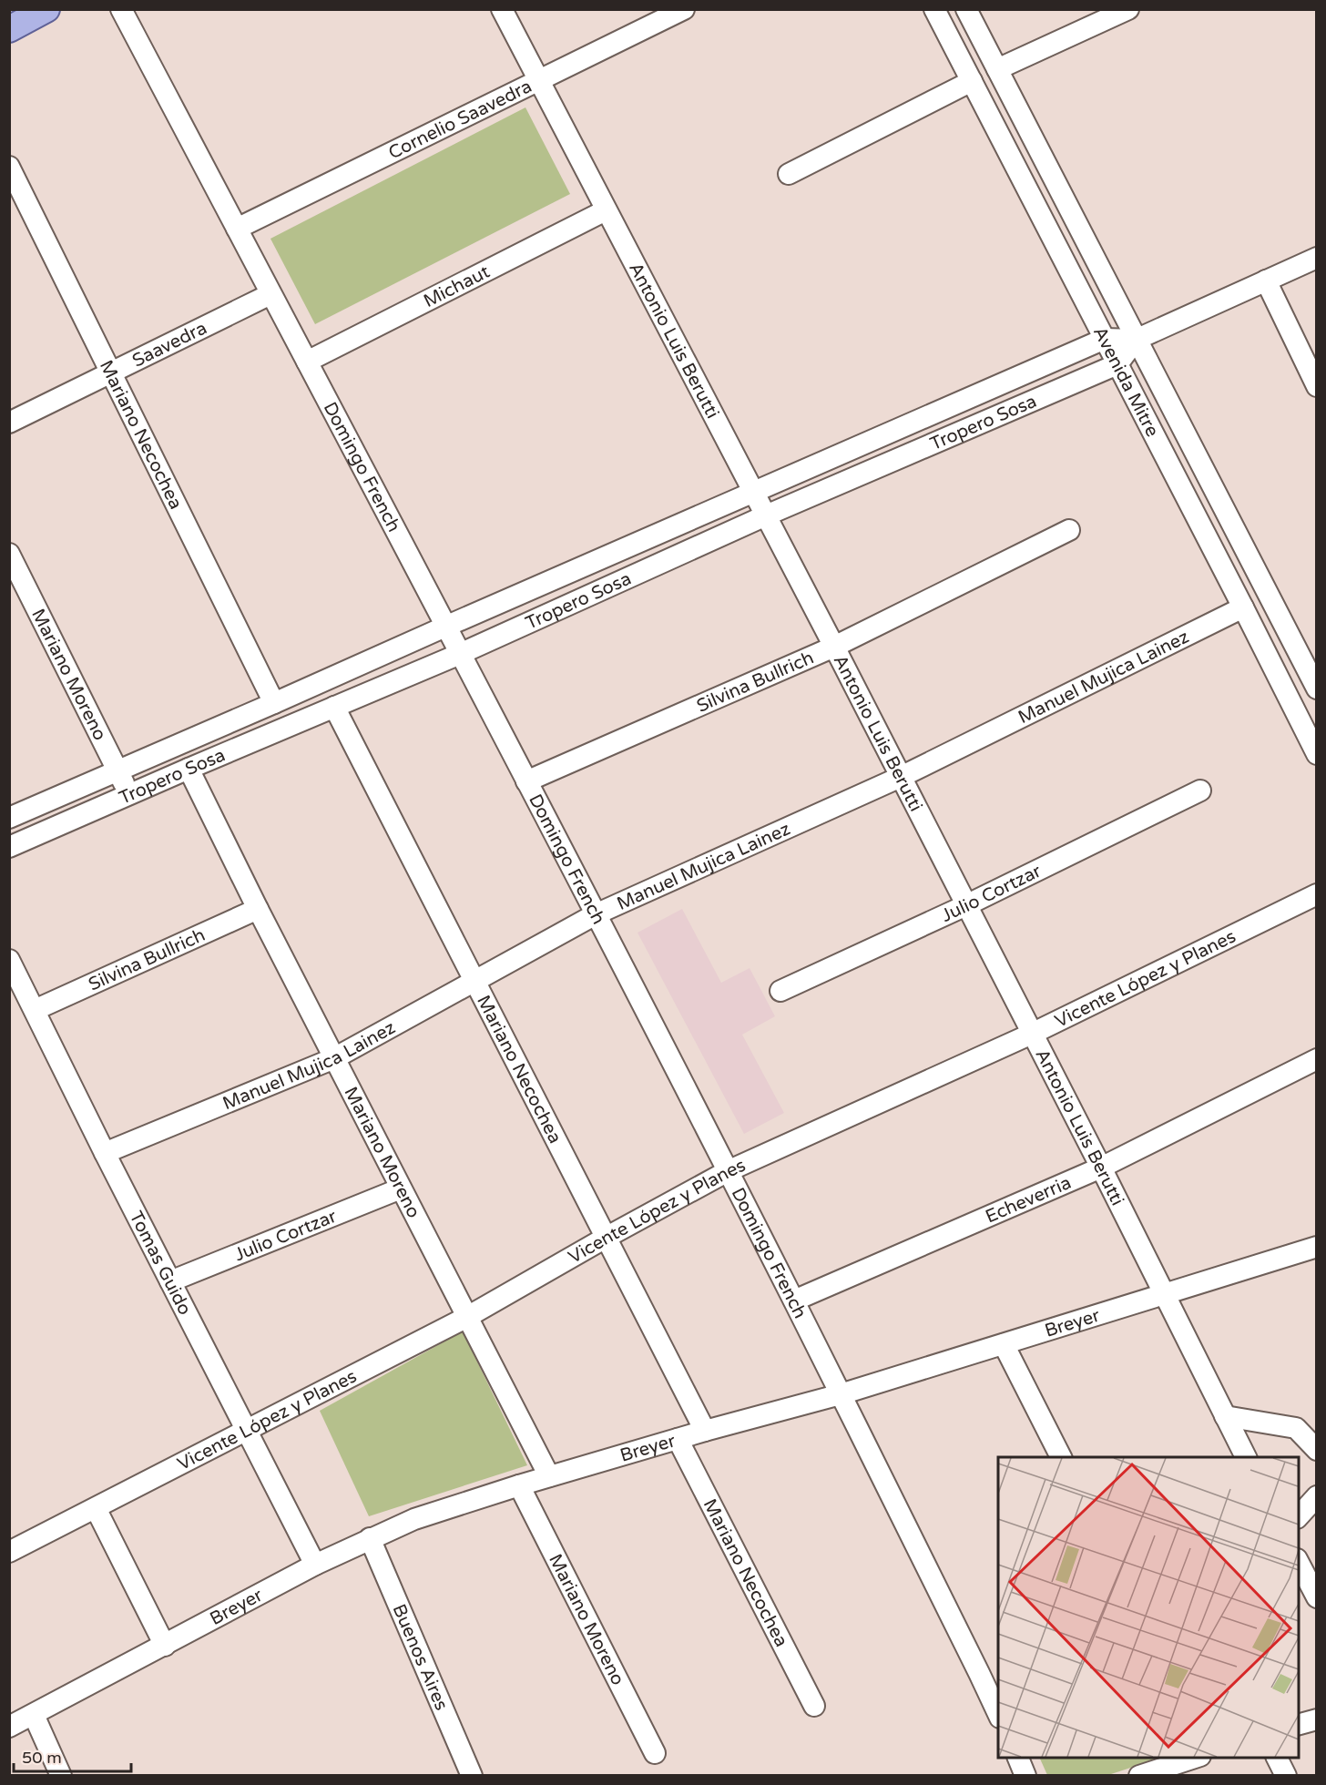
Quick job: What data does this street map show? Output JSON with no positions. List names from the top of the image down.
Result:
{
  "streets": {
    "street": [
      "Cornelio Saavedra",
      "Michaut",
      "Antonio Luis Berutti",
      "Saavedra",
      "Avenida Mitre",
      "Tropero Sosa",
      "Mariano Necochea",
      "Domingo French",
      "Mariano Moreno",
      "Manuel Mujica Lainez",
      "Silvina Bullrich",
      "Julio Cortzar",
      "Vicente López y Planes",
      "Echeverria",
      "Tomas Guido",
      "Breyer",
      "Buenos Aires"
    ]
  },
  "crossings": [
    ["Cornelio Saavedra", "Antonio Luis Berutti"],
    ["Cornelio Saavedra", "Domingo French"],
    ["Michaut", "Antonio Luis Berutti"],
    ["Michaut", "Domingo French"],
    ["Antonio Luis Berutti", "Tropero Sosa"],
    ["Antonio Luis Berutti", "Manuel Mujica Lainez"],
    ["Antonio Luis Berutti", "Silvina Bullrich"],
    ["Antonio Luis Berutti", "Julio Cortzar"],
    ["Antonio Luis Berutti", "Vicente López y Planes"],
    ["Antonio Luis Berutti", "Echeverria"],
    ["Antonio Luis Berutti", "Breyer"],
    ["Saavedra", "Mariano Necochea"],
    ["Saavedra", "Domingo French"],
    ["Avenida Mitre", "Tropero Sosa"],
    ["Avenida Mitre", "Manuel Mujica Lainez"],
    ["Tropero Sosa", "Mariano Necochea"],
    ["Tropero Sosa", "Domingo French"],
    ["Tropero Sosa", "Mariano Moreno"],
    ["Mariano Necochea", "Manuel Mujica Lainez"],
    ["Mariano Necochea", "Vicente López y Planes"],
    ["Mariano Necochea", "Breyer"],
    ["Domingo French", "Manuel Mujica Lainez"],
    ["Domingo French", "Silvina Bullrich"],
    ["Domingo French", "Vicente López y Planes"],
    ["Domingo French", "Echeverria"],
    ["Domingo French", "Breyer"],
    ["Mariano Moreno", "Manuel Mujica Lainez"],
    ["Mariano Moreno", "Silvina Bullrich"],
    ["Mariano Moreno", "Julio Cortzar"],
    ["Mariano Moreno", "Vicente López y Planes"],
    ["Mariano Moreno", "Breyer"],
    ["Manuel Mujica Lainez", "Tomas Guido"],
    ["Silvina Bullrich", "Tomas Guido"],
    ["Julio Cortzar", "Tomas Guido"],
    ["Vicente López y Planes", "Tomas Guido"],
    ["Tomas Guido", "Breyer"],
    ["Breyer", "Buenos Aires"]
  ],
  "scale_bar": "50 m"
}
